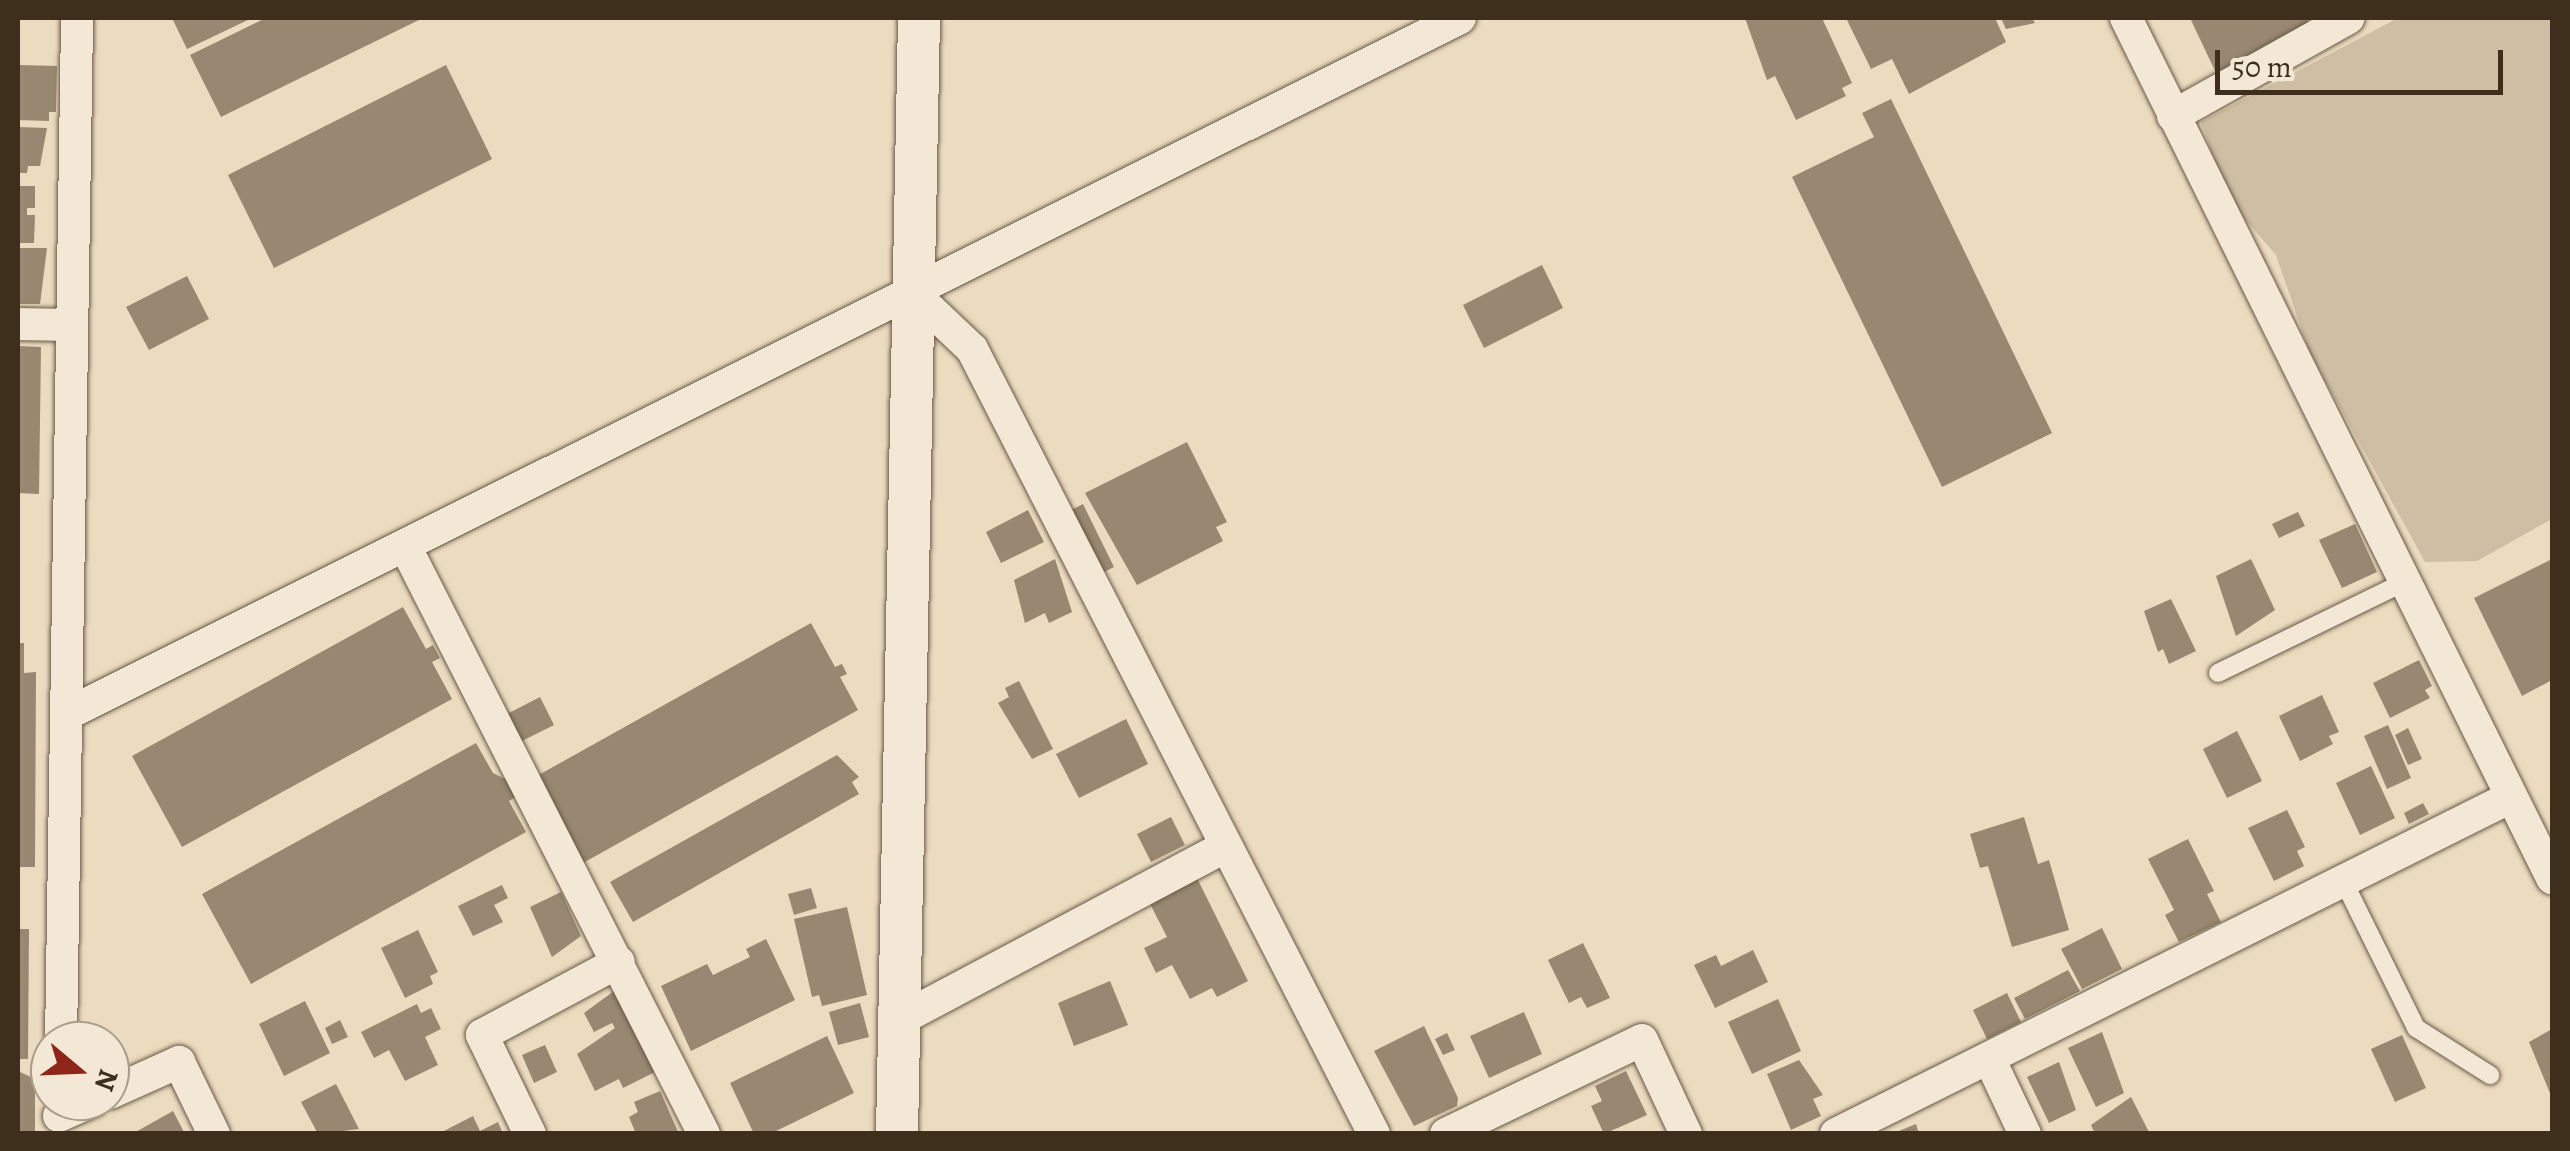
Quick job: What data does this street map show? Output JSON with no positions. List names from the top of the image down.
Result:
{
  "scale_bar": "50 m",
  "north": "right"
}
